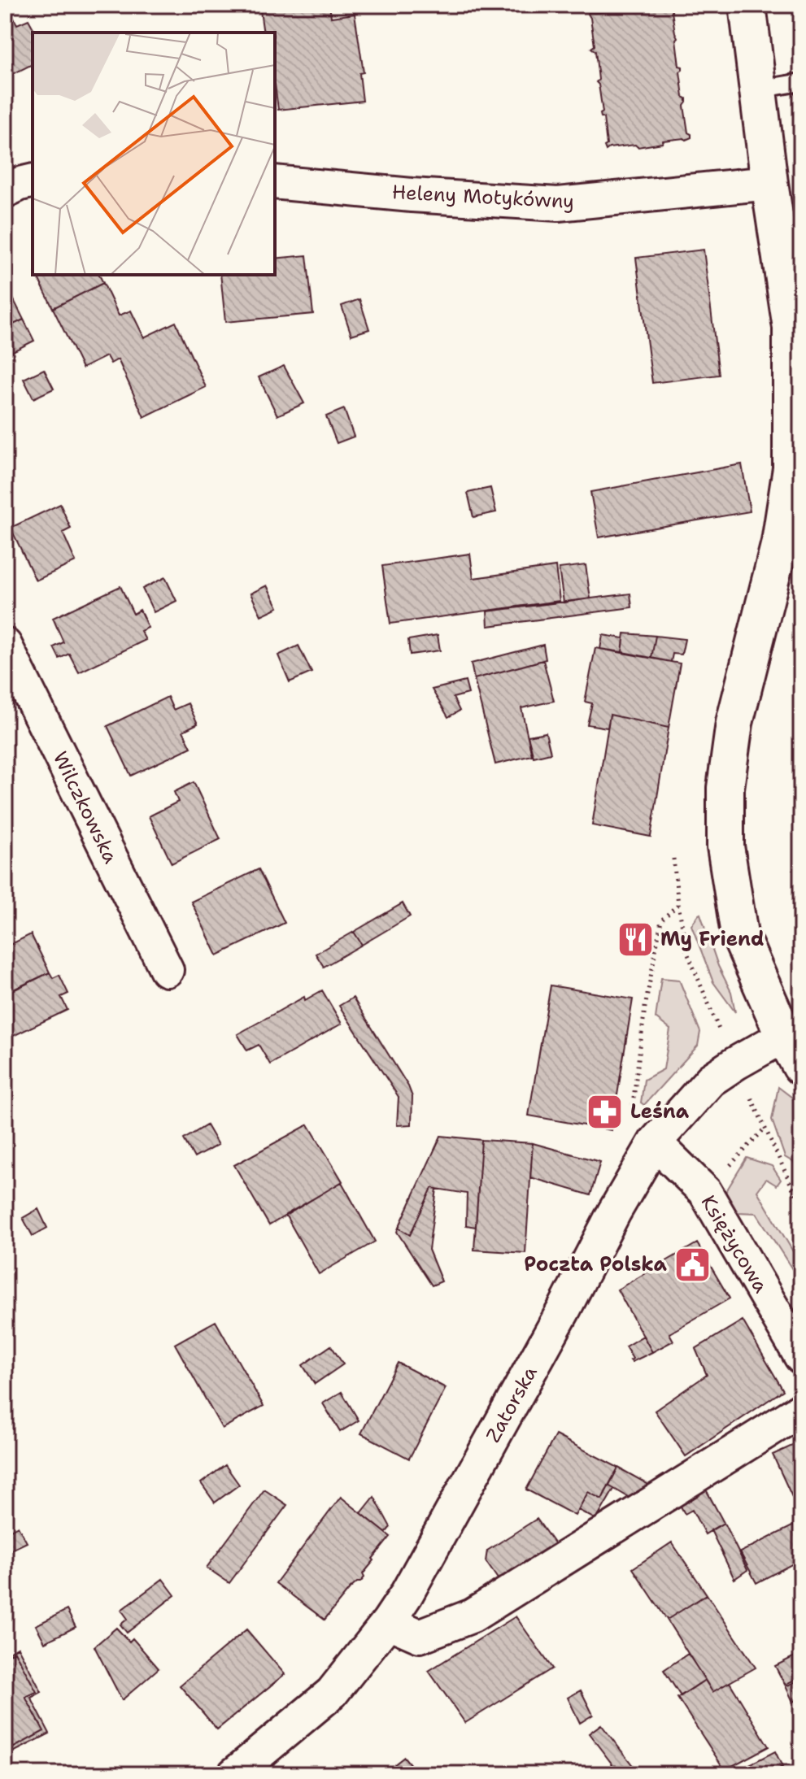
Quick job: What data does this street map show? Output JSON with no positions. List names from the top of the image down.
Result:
{
  "streets": {
    "street": [
      "Heleny Motykówny",
      "Wilczkowska",
      "Księżycowa",
      "Zatorska"
    ]
  },
  "crossings": [
    ["Księżycowa", "Zatorska"]
  ],
  "places": {
    "restaurant": ["My Friend"],
    "pharmacy": ["Leśna"],
    "public building": ["Poczta Polska"]
  }
}
